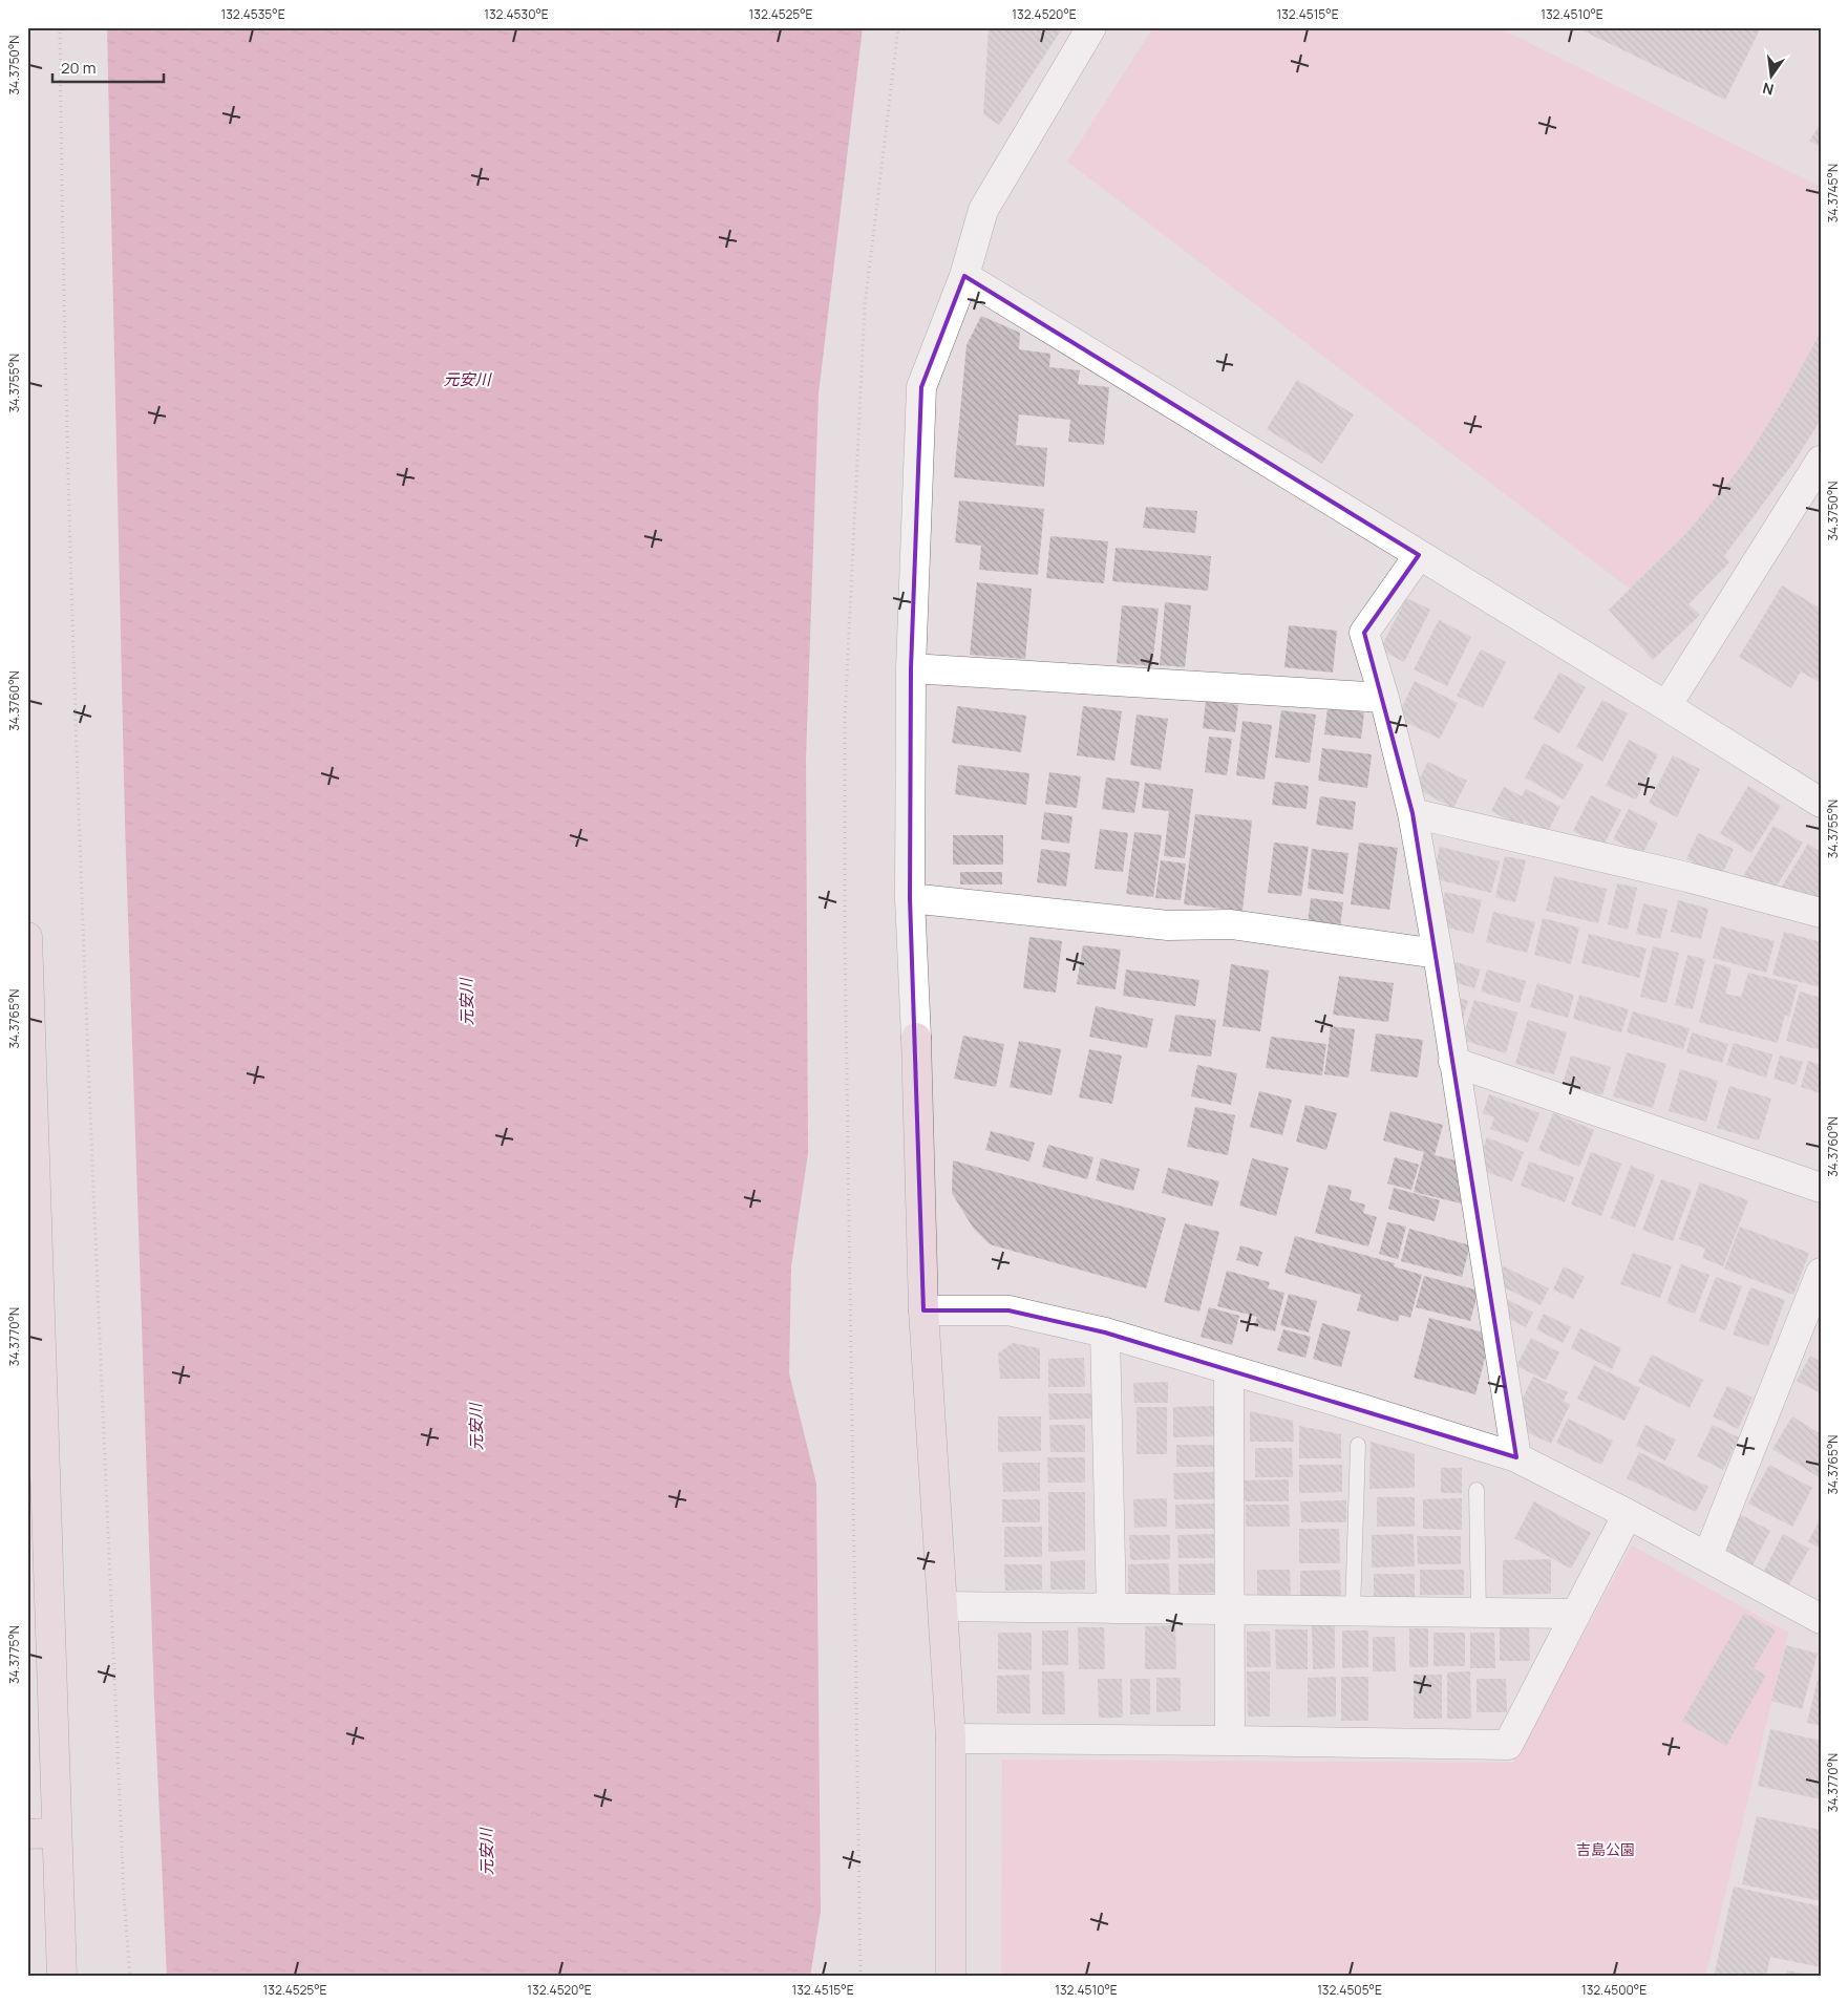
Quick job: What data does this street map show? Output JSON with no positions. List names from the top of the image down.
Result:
{
  "water": ["元安川"],
  "parks": ["吉島公園"],
  "scale_bar": "20 m",
  "north": "bottom",
  "coordinates": [
    "132.4535°E",
    "132.4530°E",
    "132.4525°E",
    "132.4520°E",
    "132.4515°E",
    "132.4510°E",
    "34.3750°N",
    "34.3745°N",
    "34.3755°N",
    "34.3760°N",
    "34.3765°N",
    "34.3770°N",
    "34.3775°N",
    "132.4505°E",
    "132.4500°E"
  ]
}
